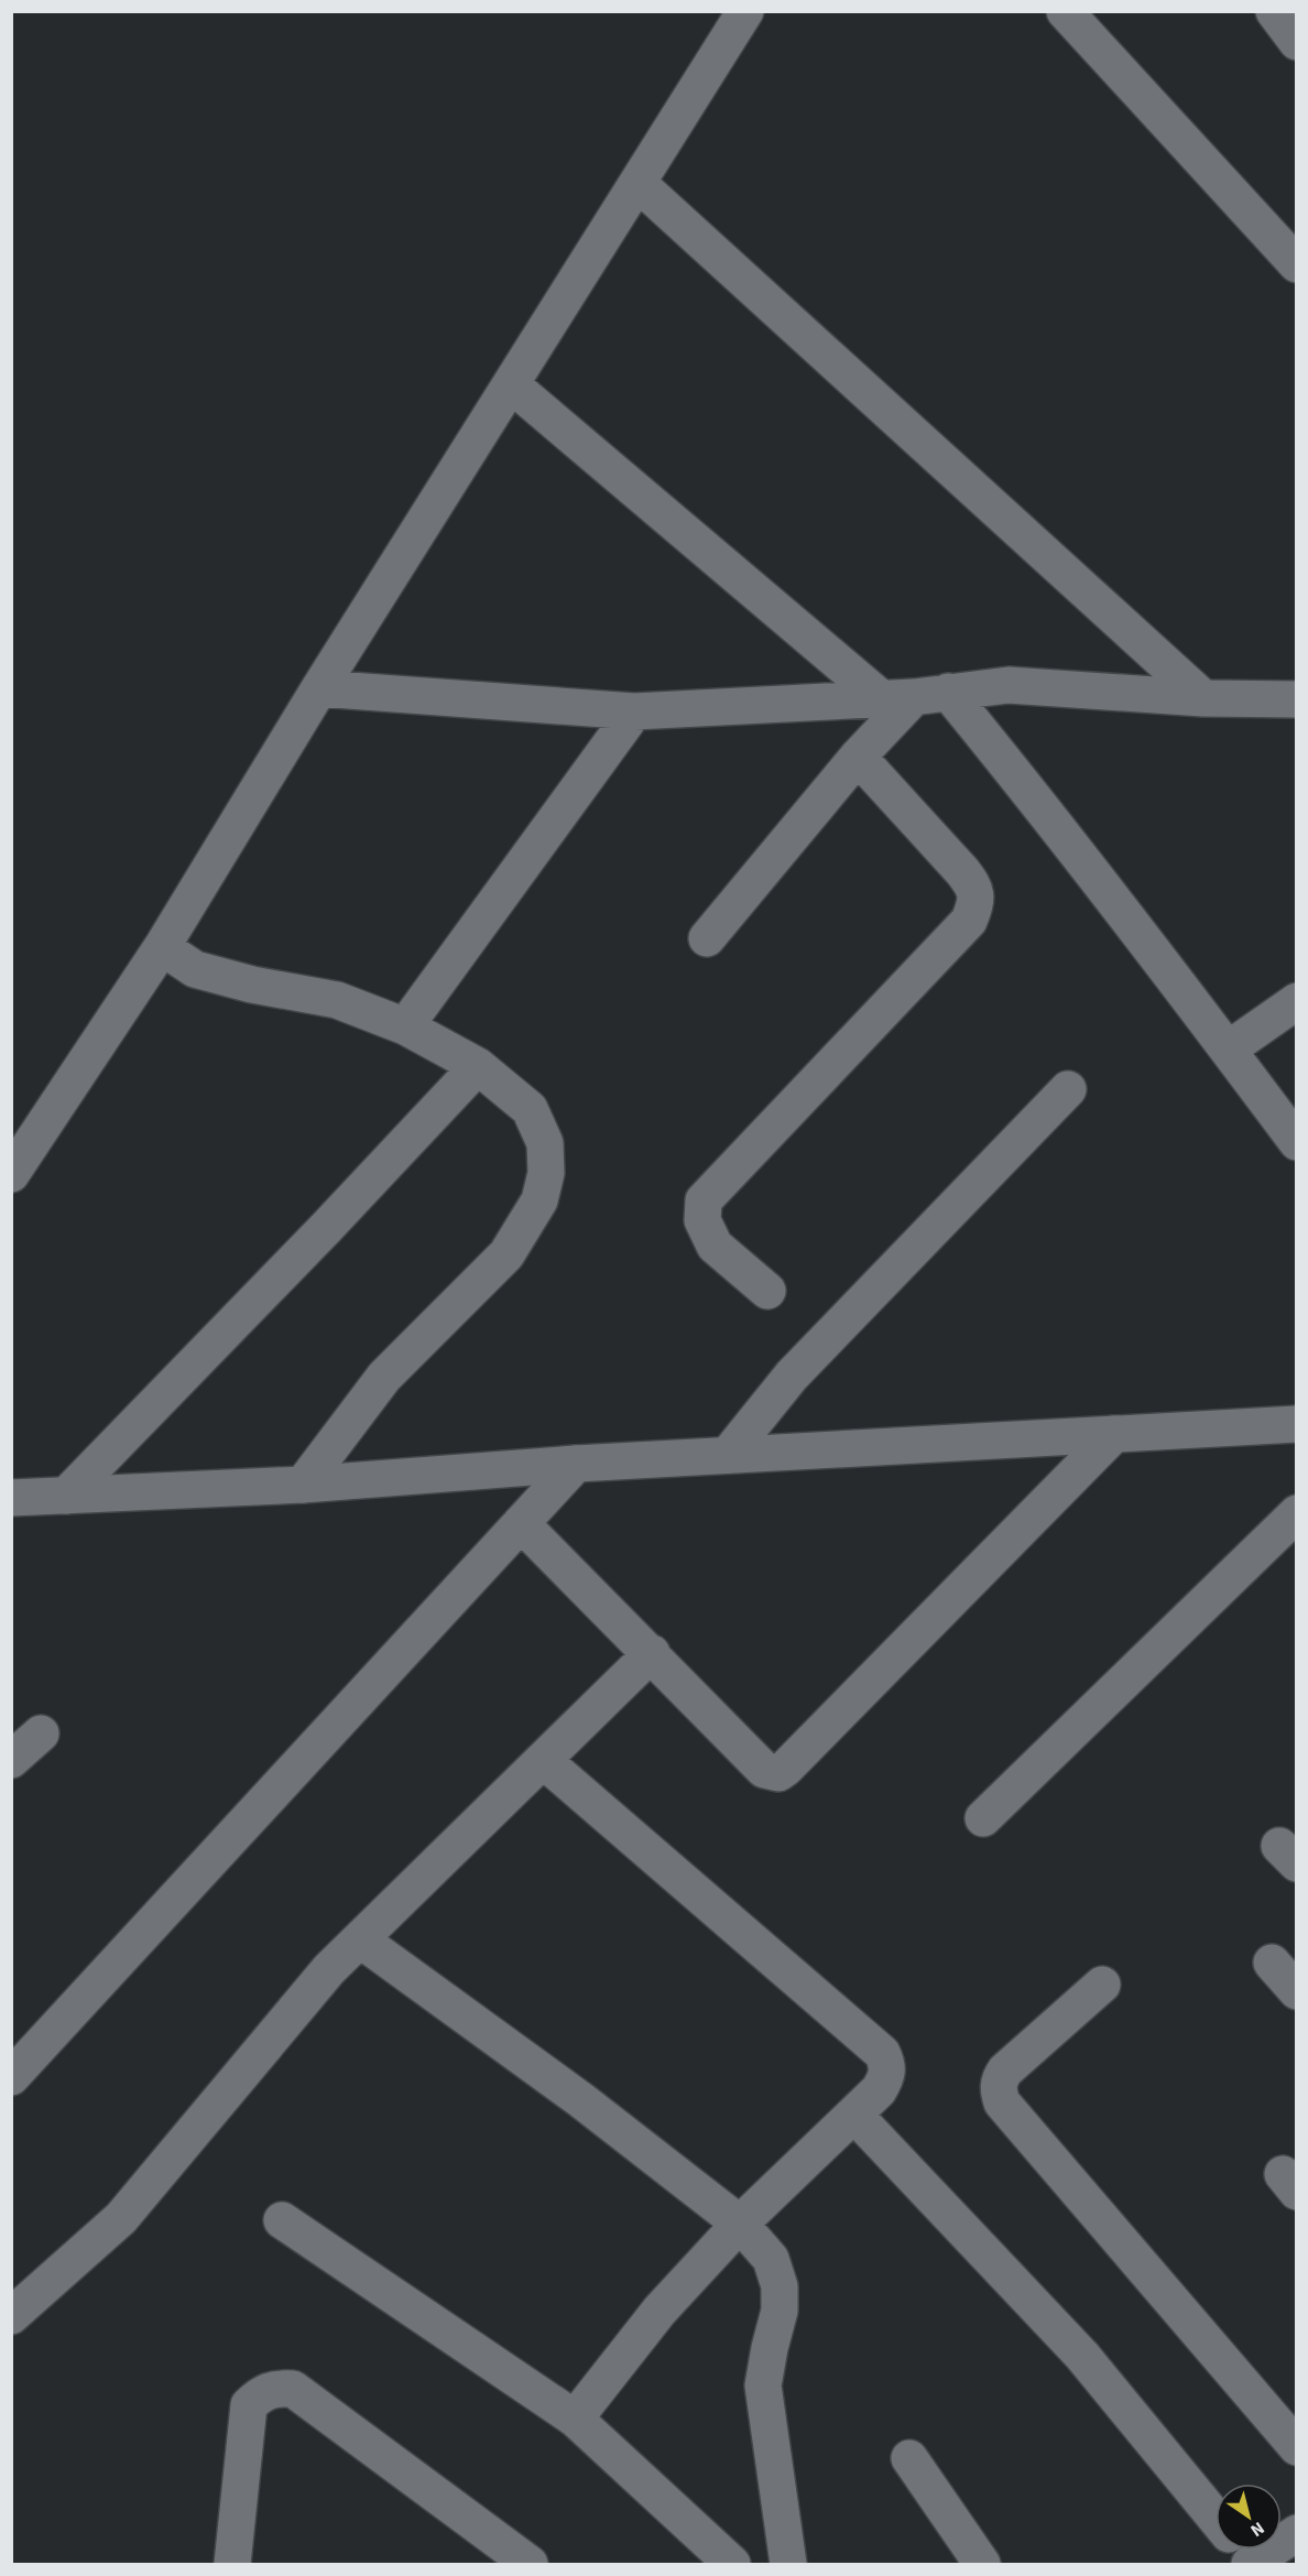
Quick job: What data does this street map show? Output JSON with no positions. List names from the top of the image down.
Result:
{
  "north": "bottom right"
}
